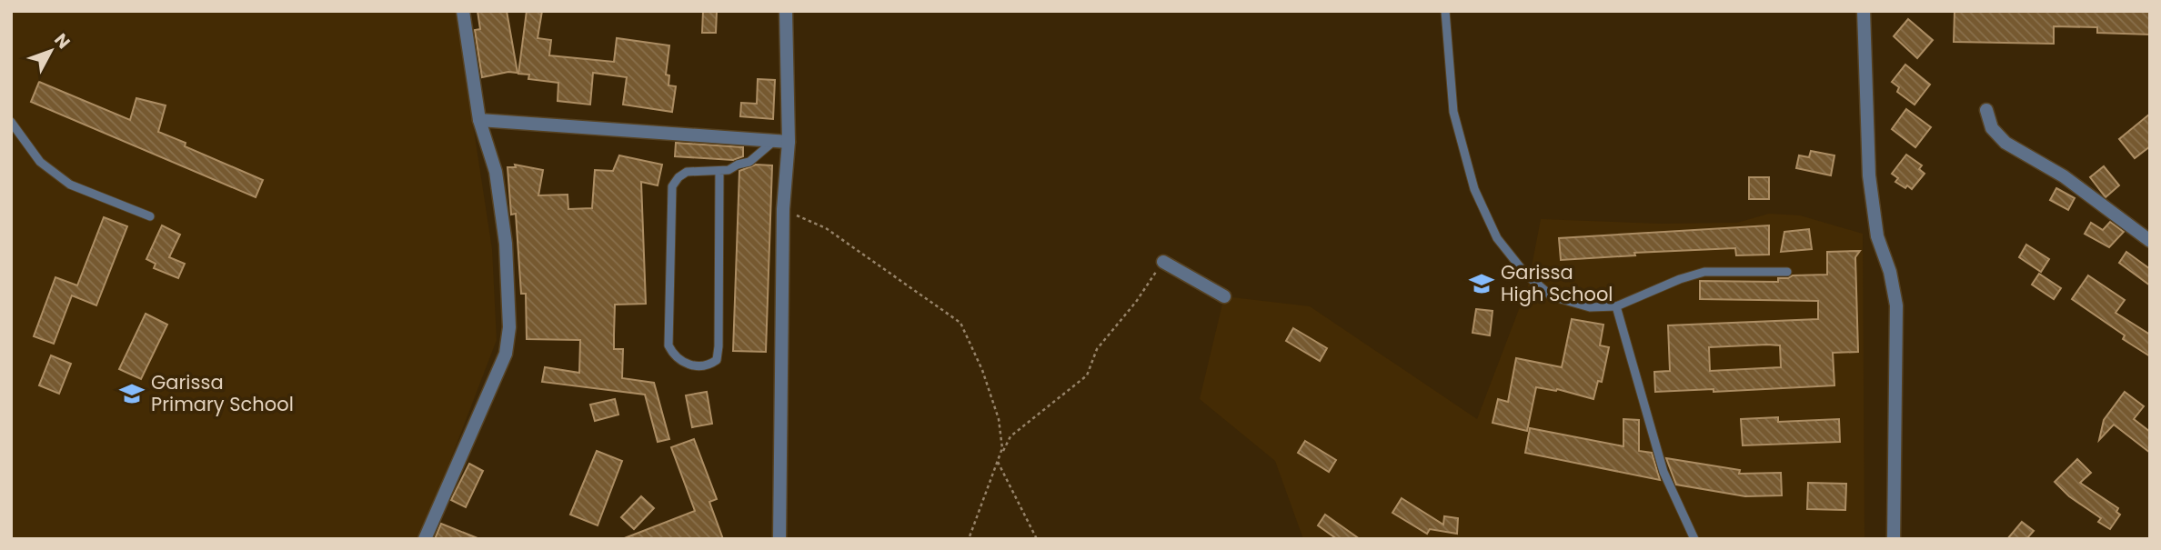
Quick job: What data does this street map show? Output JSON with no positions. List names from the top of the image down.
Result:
{
  "places": {
    "school or university": ["Garissa High School", "Garissa Primary School"]
  },
  "north": "top right"
}
